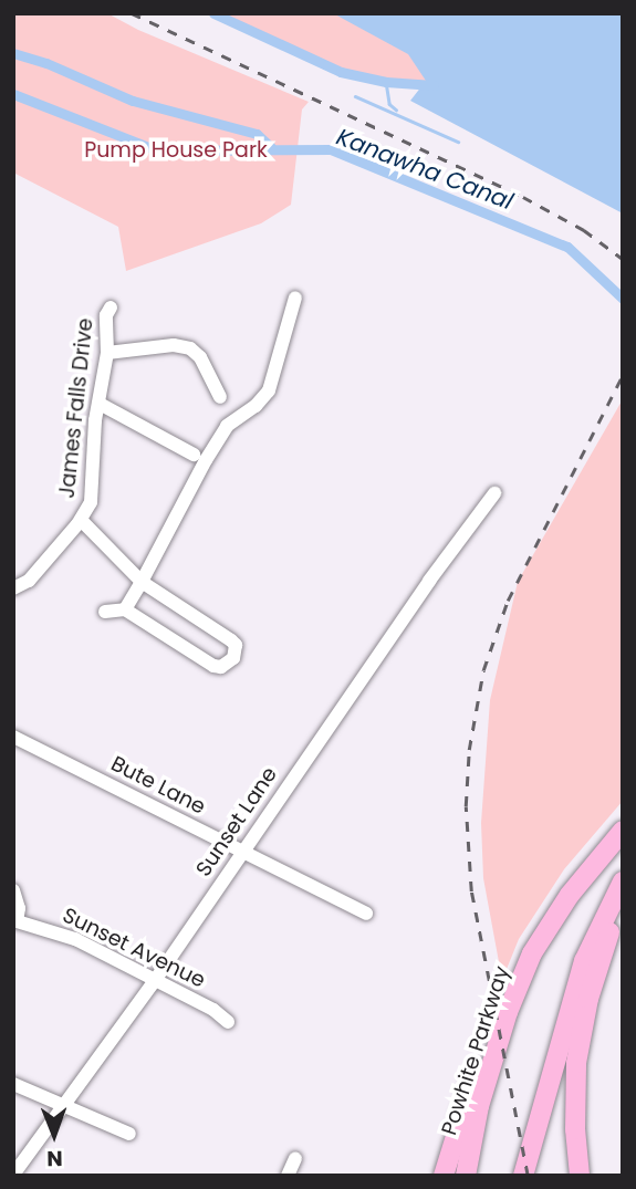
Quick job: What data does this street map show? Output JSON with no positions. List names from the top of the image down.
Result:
{
  "streets": {
    "highway": ["Powhite Parkway"],
    "street": [
      "James Falls Drive",
      "Bute Lane",
      "Sunset Lane",
      "Sunset Avenue"
    ]
  },
  "crossings": [
    ["Bute Lane", "Sunset Lane"],
    ["Sunset Lane", "Sunset Avenue"]
  ],
  "water": ["Kanawha Canal"],
  "parks": ["Pump House Park"],
  "north": "bottom"
}
